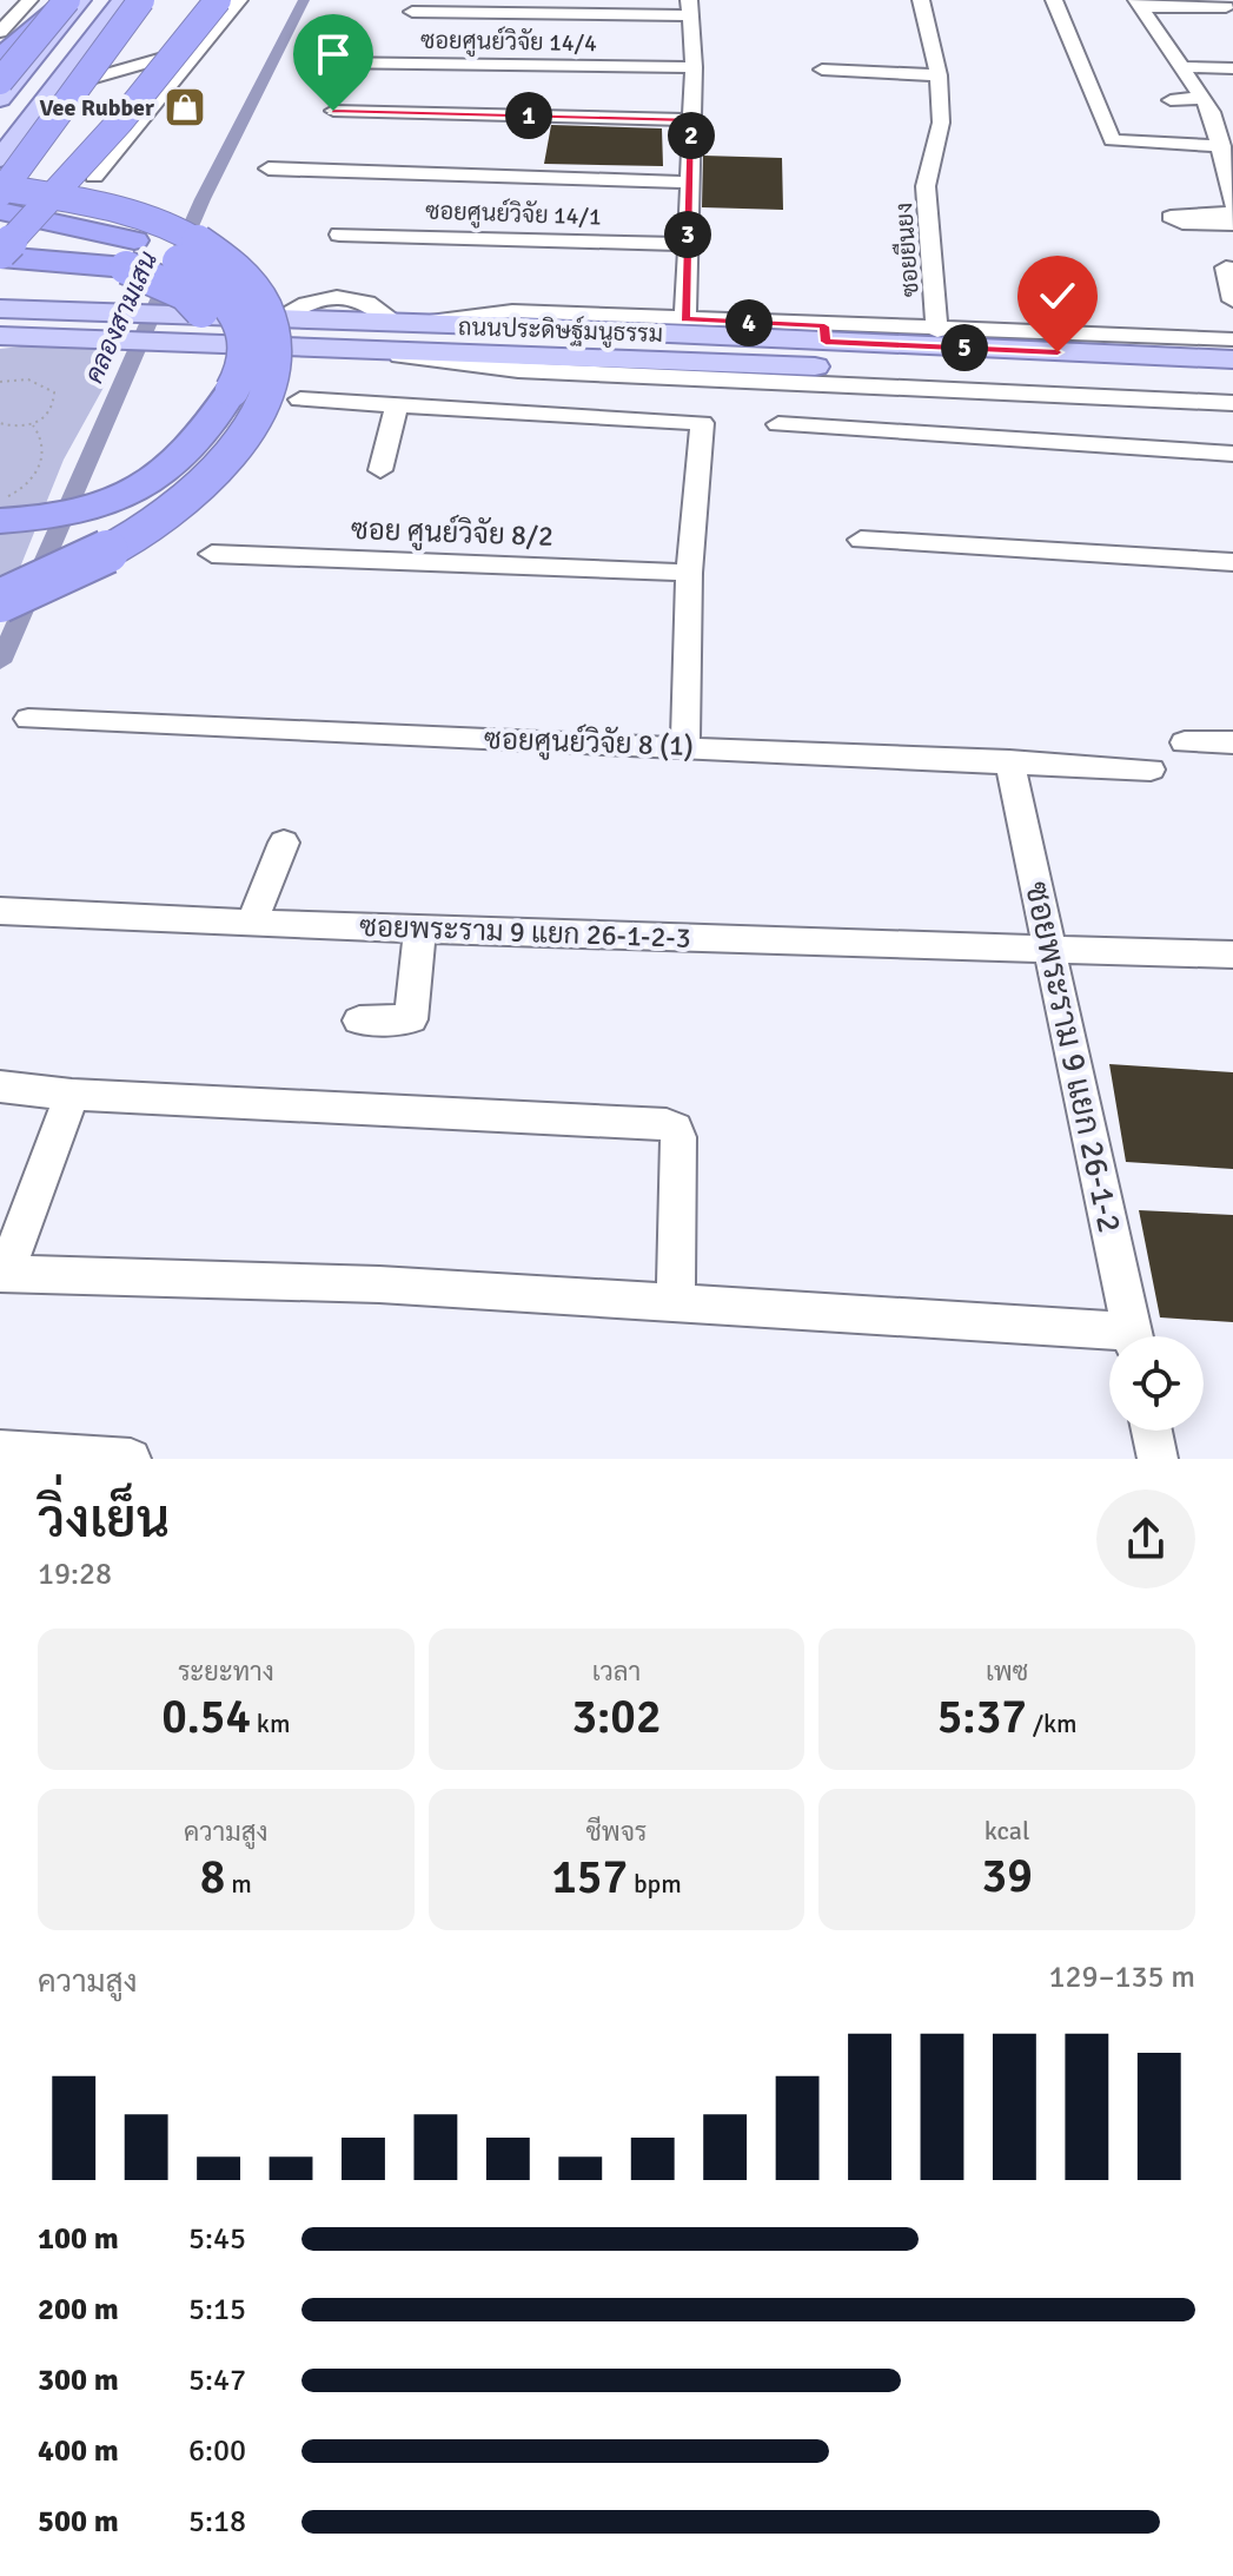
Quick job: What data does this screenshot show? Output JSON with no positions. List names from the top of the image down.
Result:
{
  "streets": {
    "main road": ["ถนนประดิษฐ์มนูธรรม"],
    "street": [
      "ซอยศูนย์วิจัย 14/4",
      "ซอยศูนย์วิจัย 14/1",
      "ซอยยืนยง",
      "ซอย ศูนย์วิจัย 8/2",
      "ซอยศูนย์วิจัย 8 (1)",
      "ซอยพระราม 9 แยก 26-1-2-3",
      "ซอยพระราม 9 แยก 26-1-2"
    ]
  },
  "crossings": [
    ["ซอยศูนย์วิจัย 8 (1)", "ซอยพระราม 9 แยก 26-1-2"],
    ["ซอยพระราม 9 แยก 26-1-2-3", "ซอยพระราม 9 แยก 26-1-2"]
  ],
  "water": ["คลองสามเสน"],
  "places": {
    "shop": ["Vee Rubber"]
  },
  "page": {
    "pins": [
      "1",
      "2",
      "3",
      "4",
      "5"
    ],
    "heading": ["วิ่งเย็น", "19:28"],
    "stats": [
      ["ระยะทาง", "0.54 km"],
      ["เวลา", "3:02"],
      ["เพซ", "5:37 /km"],
      ["ความสูง", "8 m"],
      ["ชีพจร", "157 bpm"],
      ["kcal", "39"]
    ],
    "chart": ["ความสูง", "129–135 m"],
    "list": [
      {
        "name": "100 m",
        "note": "5:45"
      },
      {
        "name": "200 m",
        "note": "5:15"
      },
      {
        "name": "300 m",
        "note": "5:47"
      },
      {
        "name": "400 m",
        "note": "6:00"
      },
      {
        "name": "500 m",
        "note": "5:18"
      }
    ]
  }
}
